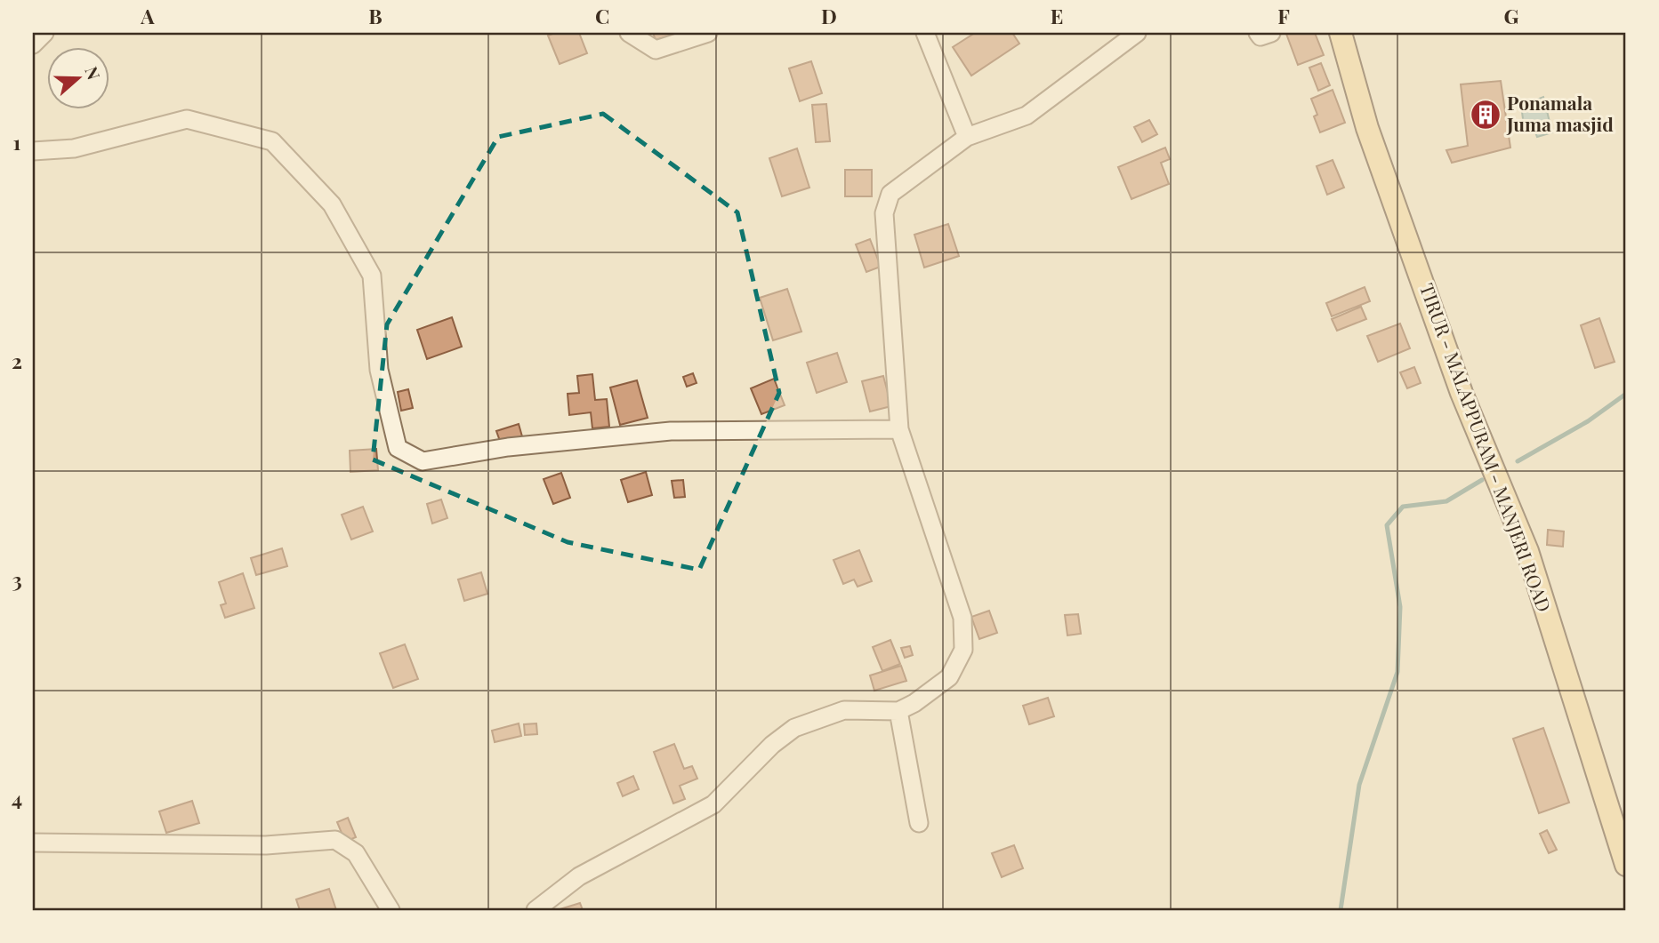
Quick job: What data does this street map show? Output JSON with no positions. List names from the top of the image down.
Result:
{
  "streets": {
    "main road": ["TIRUR - MALAPPURAM - MANJERI ROAD"]
  },
  "places": {
    "building": ["Ponamala Juma masjid"]
  },
  "north": "right",
  "grid": {
    "columns": [
      "A",
      "B",
      "C",
      "D",
      "E",
      "F",
      "G"
    ],
    "rows": [
      "1",
      "2",
      "3",
      "4"
    ]
  }
}
